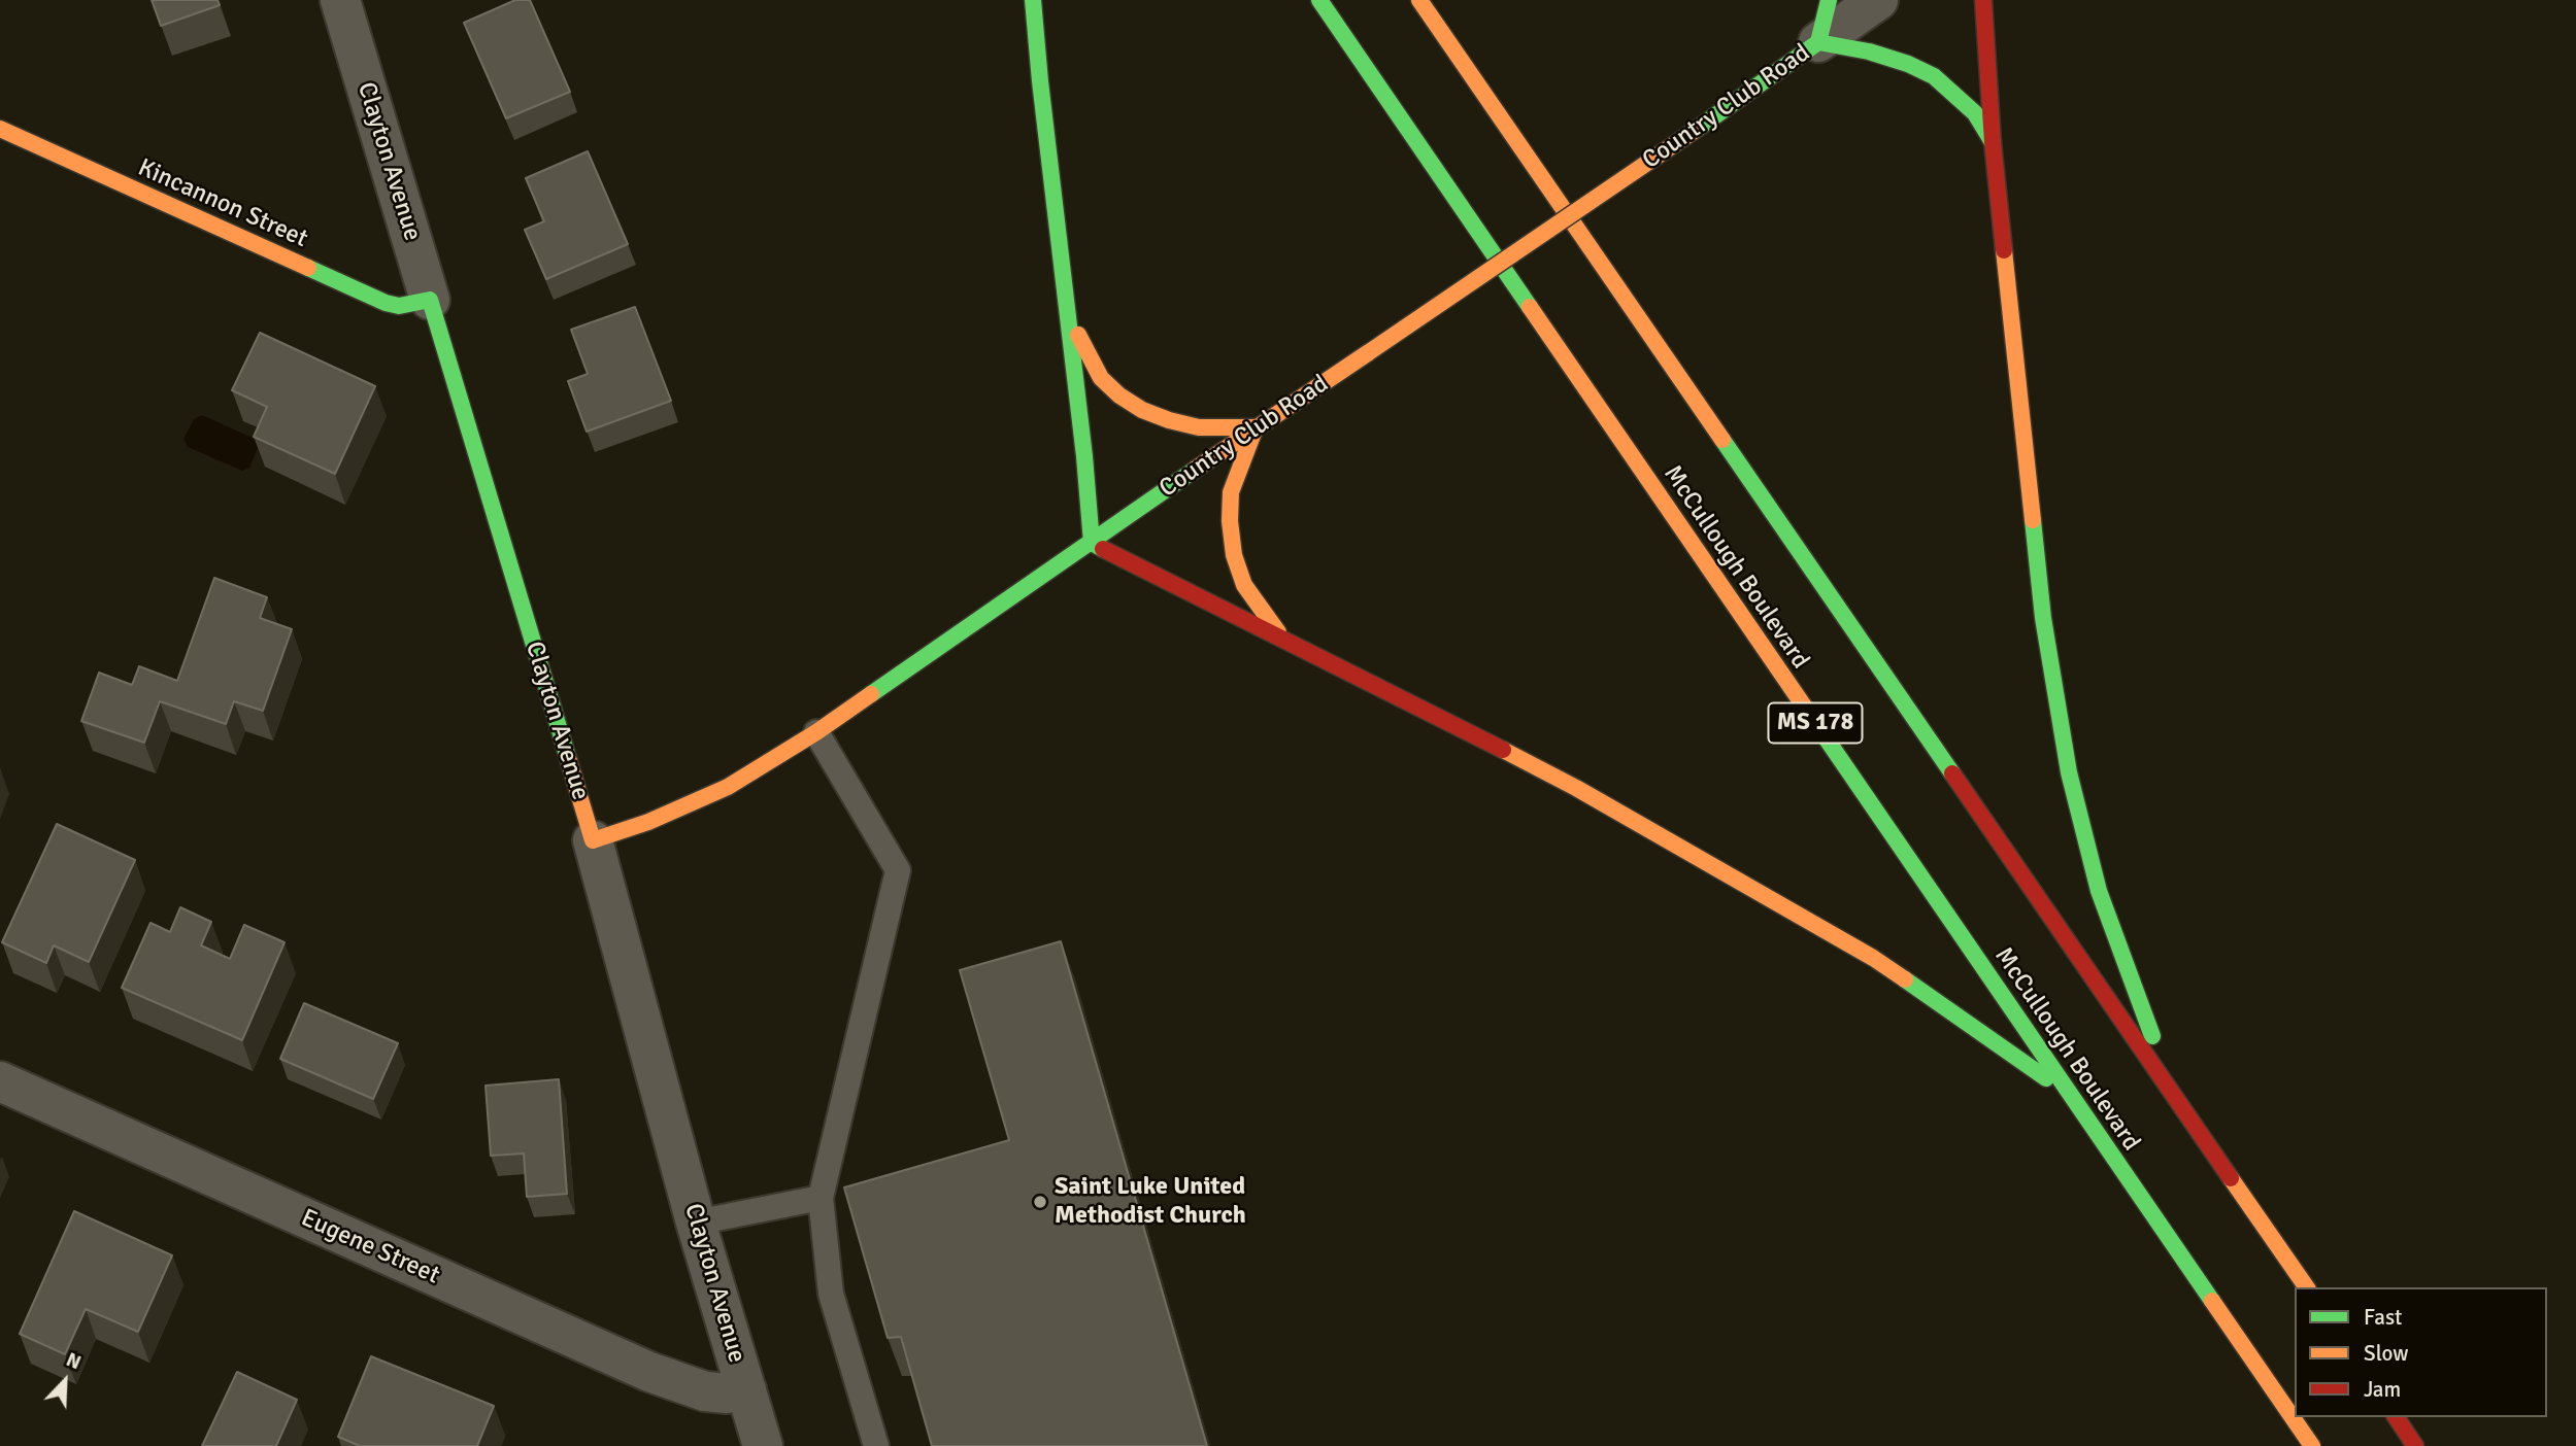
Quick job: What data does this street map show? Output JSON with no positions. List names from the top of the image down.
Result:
{
  "streets": {
    "main road": [
      "Country Club Road",
      "Clayton Avenue",
      "Kincannon Street",
      "McCullough Boulevard",
      "MS 178"
    ],
    "street": ["Eugene Street"]
  },
  "crossings": [
    ["Country Club Road", "Clayton Avenue"],
    ["Clayton Avenue", "Kincannon Street"],
    ["Clayton Avenue", "Eugene Street"]
  ],
  "places": ["Saint Luke United Methodist Church"],
  "legend": ["Fast", "Slow", "Jam"],
  "north": "top right"
}
